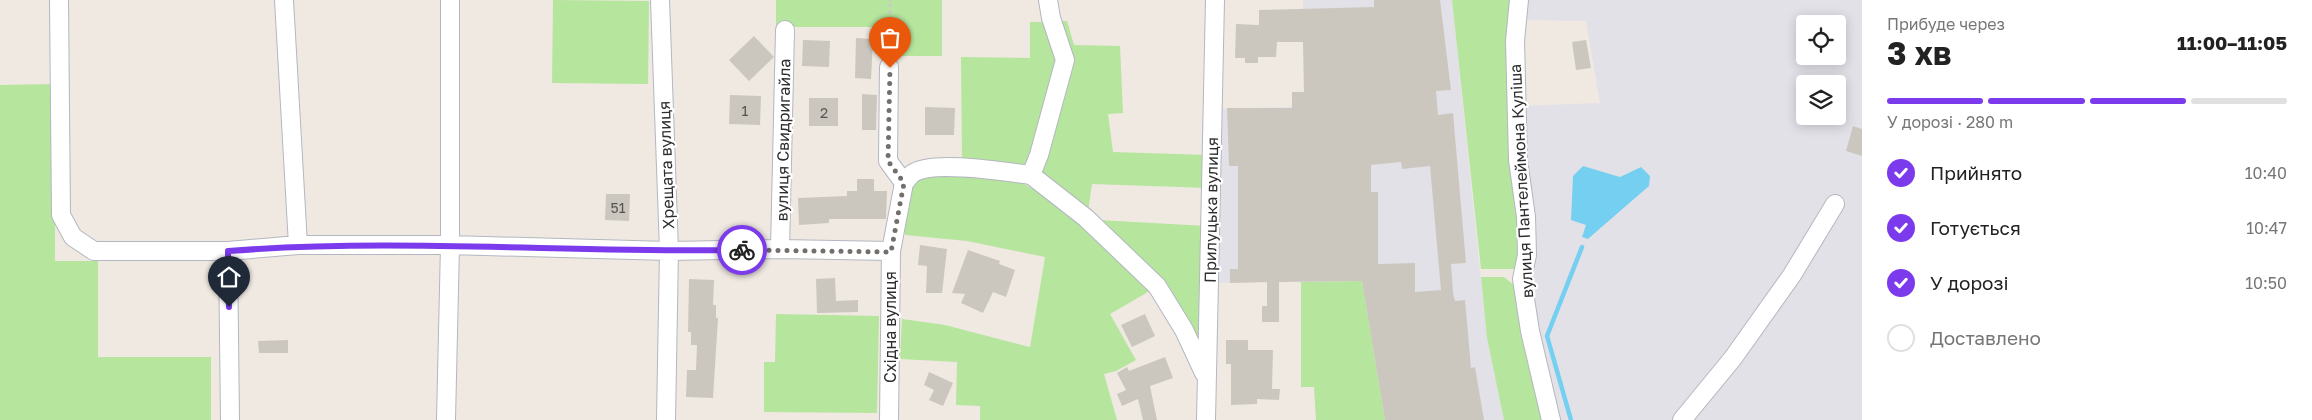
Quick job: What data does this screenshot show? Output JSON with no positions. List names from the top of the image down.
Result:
{
  "streets": {
    "street": [
      "вулиця Свидригайла",
      "Хрещата вулиця",
      "вулиця Пантелеймона Куліша",
      "Прилуцька вулиця",
      "Східна вулиця"
    ]
  },
  "house_numbers": ["1", "2", "51"],
  "page": {
    "heading": ["3 хв", "Прибуде через", "11:00–11:05"],
    "bar": "У дорозі · 280 m",
    "list": [
      ["Прийнято", "10:40"],
      ["Готується", "10:47"],
      ["У дорозі", "10:50"],
      "Доставлено"
    ]
  }
}
